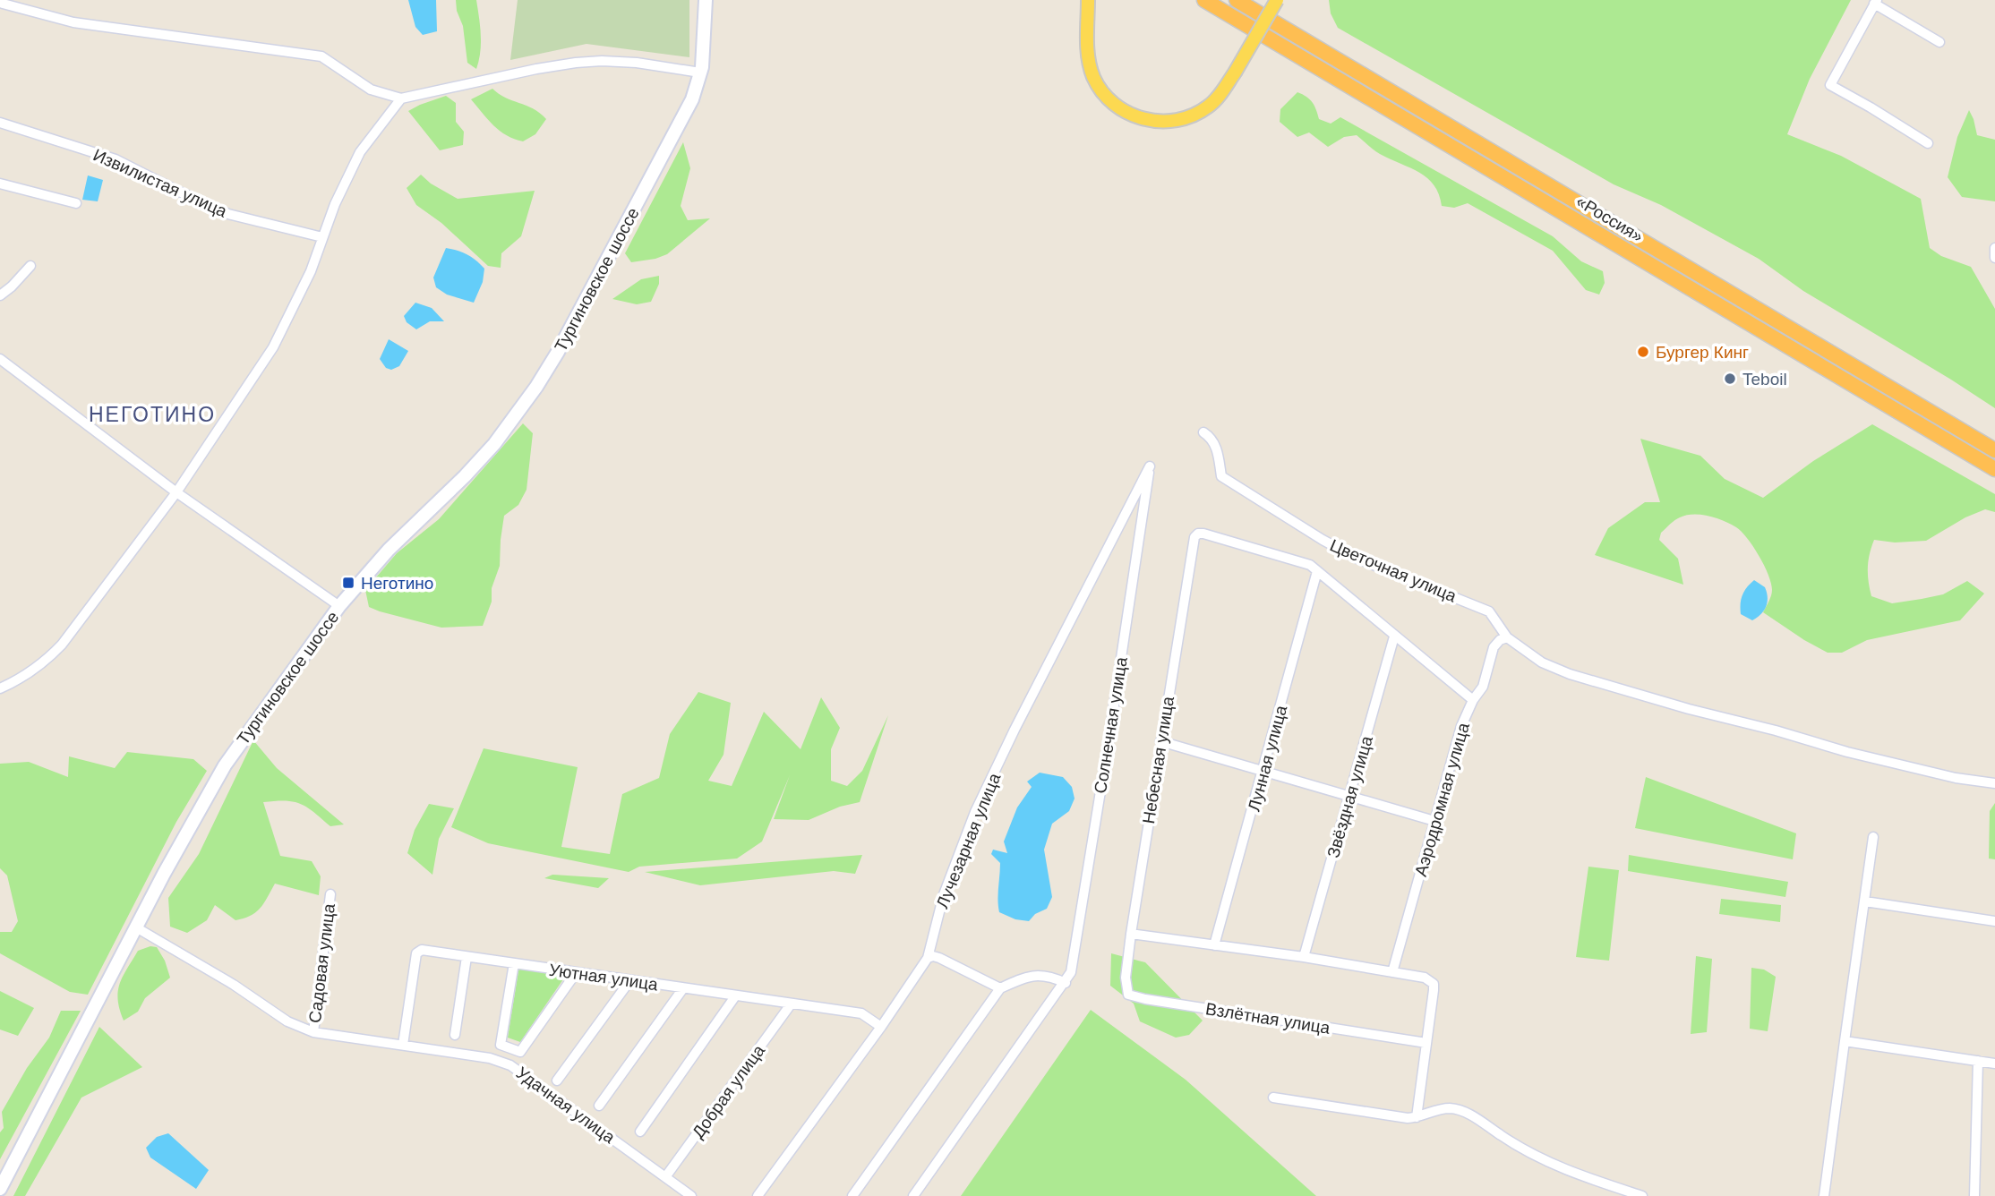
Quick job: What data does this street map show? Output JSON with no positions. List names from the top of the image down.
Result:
{
  "streets": {
    "highway": ["«Россия»"],
    "main road": ["Тургиновское шоссе"],
    "street": [
      "Извилистая улица",
      "Цветочная улица",
      "Солнечная улица",
      "Лунная улица",
      "Небесная улица",
      "Звёздная улица",
      "Аэродромная улица",
      "Лучезарная улица",
      "Садовая улица",
      "Уютная улица",
      "Взлётная улица",
      "Добрая улица",
      "Удачная улица"
    ]
  },
  "crossings": [
    ["Тургиновское шоссе", "Удачная улица"],
    ["Цветочная улица", "Аэродромная улица"],
    ["Солнечная улица", "Лучезарная улица"],
    ["Лунная улица", "Небесная улица"],
    ["Небесная улица", "Взлётная улица"],
    ["Лучезарная улица", "Уютная улица"],
    ["Садовая улица", "Удачная улица"],
    ["Уютная улица", "Добрая улица"],
    ["Уютная улица", "Удачная улица"],
    ["Добрая улица", "Удачная улица"]
  ],
  "districts": ["НЕГОТИНО"],
  "places": {
    "other": ["Бургер Кинг", "Teboil"],
    "transit": ["Неготино"]
  }
}
